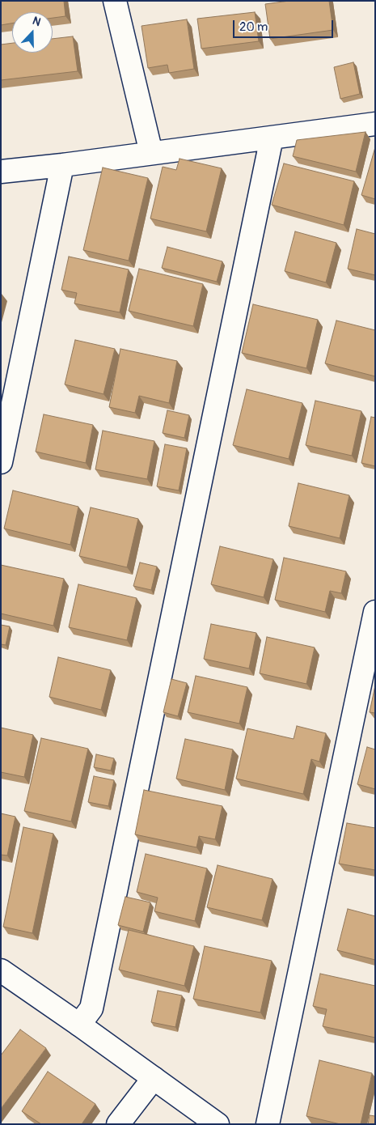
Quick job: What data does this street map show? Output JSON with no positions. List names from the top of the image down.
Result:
{
  "scale_bar": "20 m",
  "north": "top"
}
